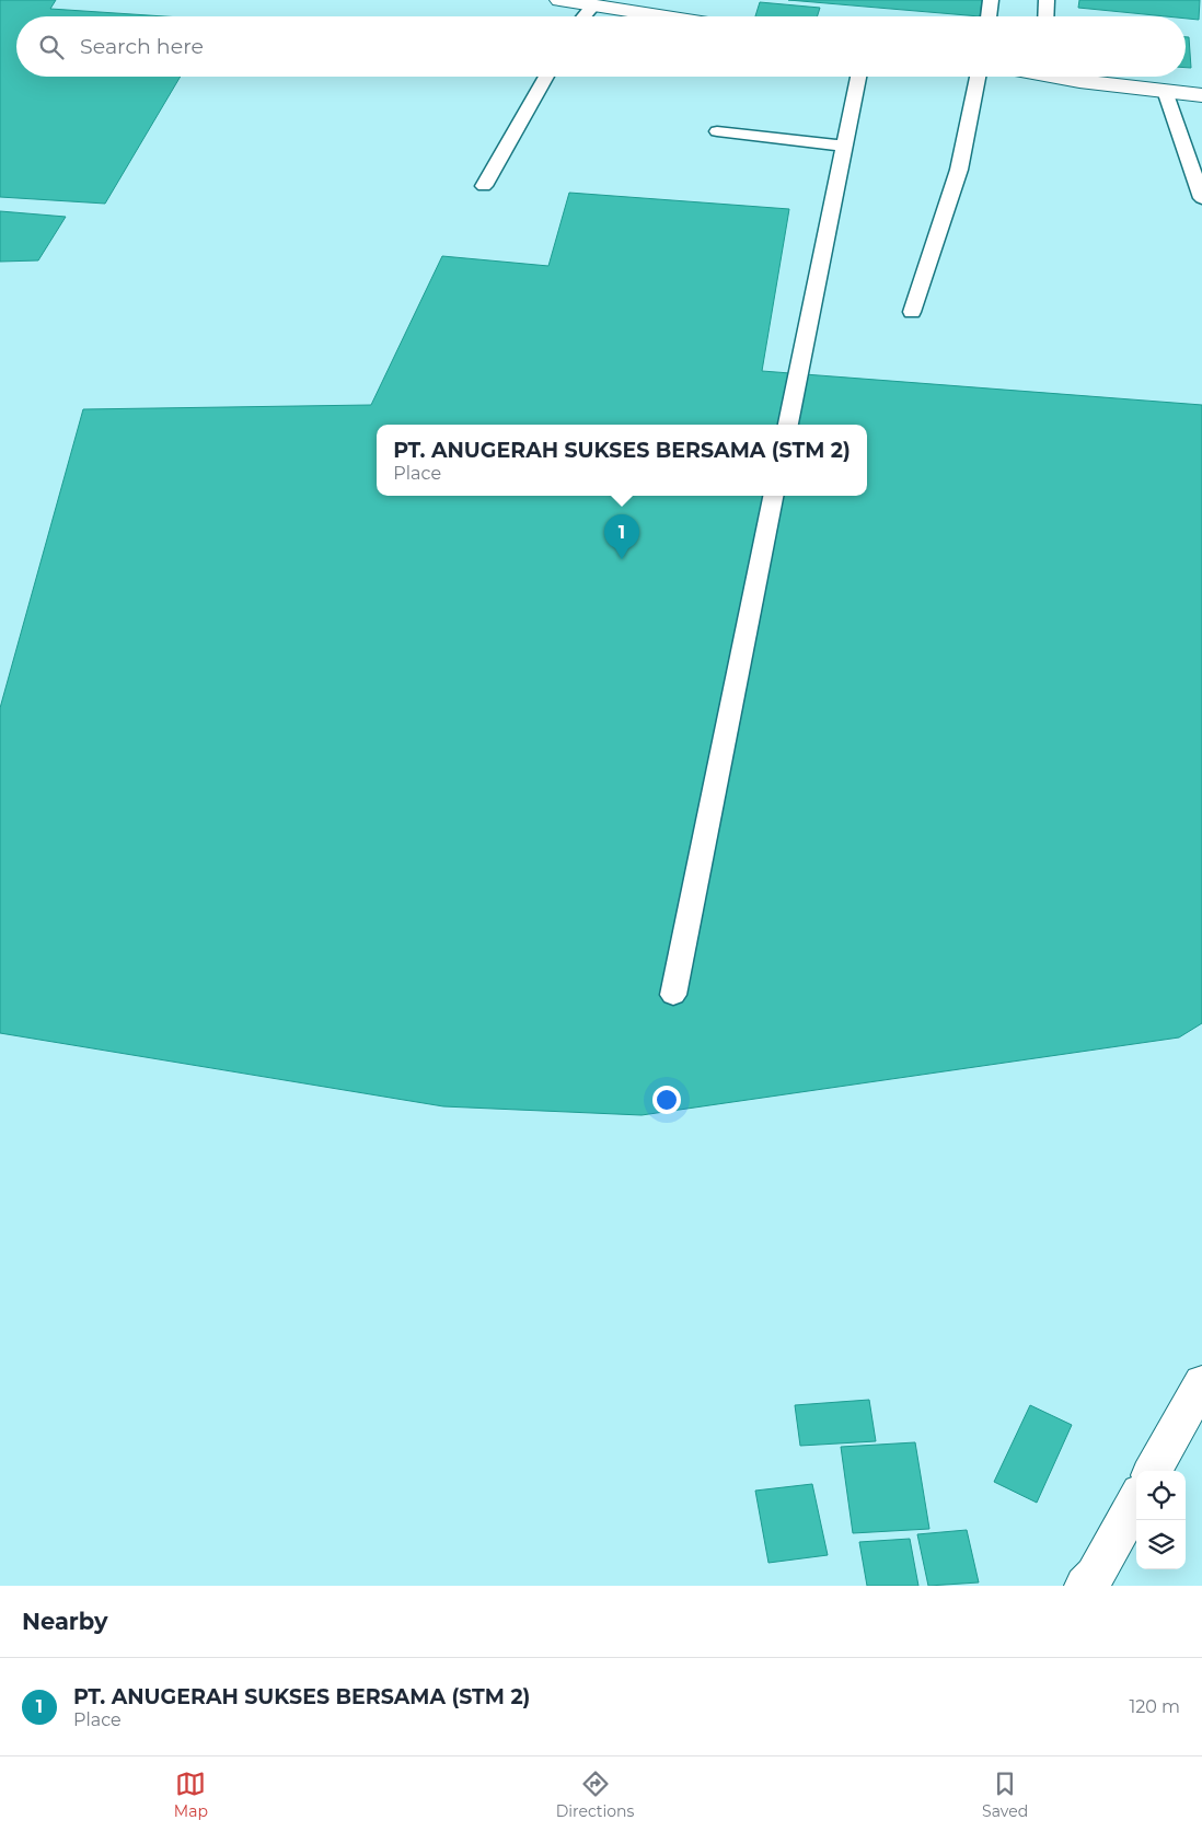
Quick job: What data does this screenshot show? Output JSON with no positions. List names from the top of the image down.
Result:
{
  "page": {
    "search": "Search here",
    "popup": ["PT. ANUGERAH SUKSES BERSAMA (STM 2)", "Place"],
    "pins": "1",
    "heading": "Nearby",
    "list": [
      {
        "mark": "1",
        "name": "PT. ANUGERAH SUKSES BERSAMA (STM 2)",
        "note": "Place",
        "value": "120 m"
      }
    ],
    "nav": ["Map", "Directions", "Saved"]
  }
}
